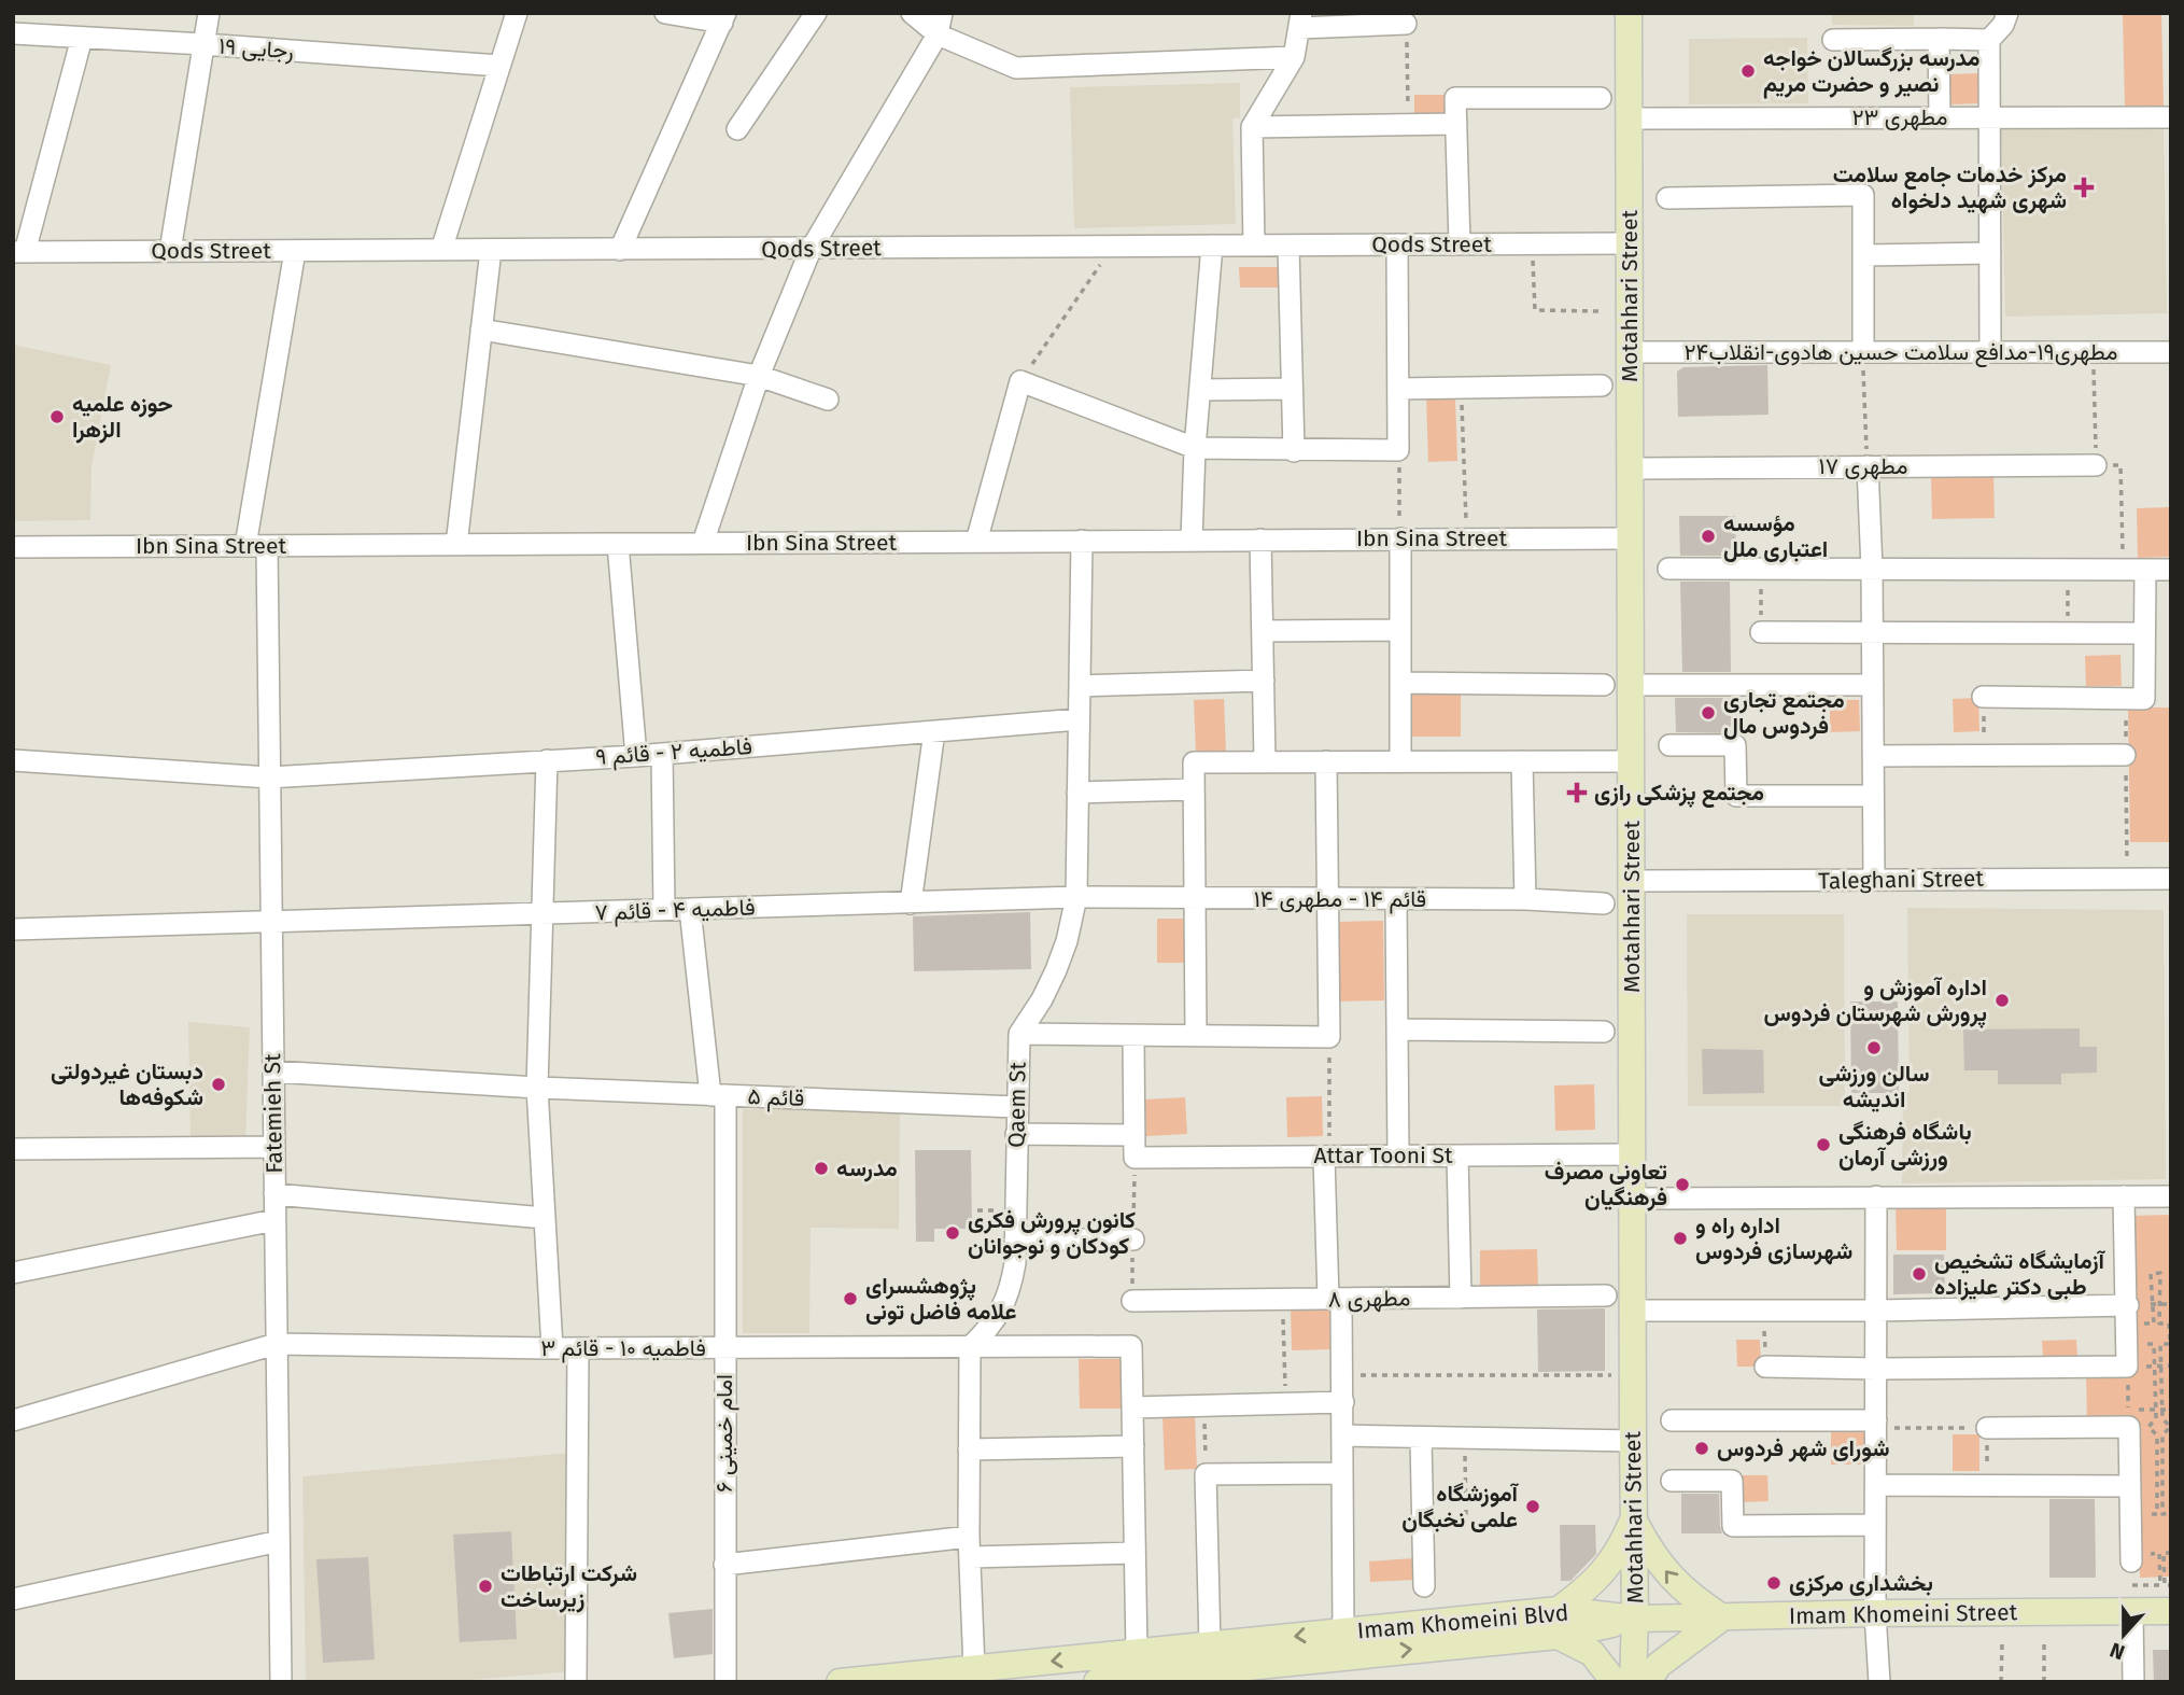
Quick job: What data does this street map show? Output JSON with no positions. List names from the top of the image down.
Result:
{
  "streets": {
    "main road": ["Motahhari Street", "Imam Khomeini Street", "Imam Khomeini Blvd"],
    "street": [
      "رجایی ۱۹",
      "مطهری ۲۳",
      "Qods Street",
      "مطهری۱۹-مدافع سلامت حسین هادوی-انقلاب۲۴",
      "مطهری ۱۷",
      "Ibn Sina Street",
      "فاطمیه ۲ - قائم ۹",
      "Taleghani Street",
      "قائم ۱۴ - مطهری ۱۴",
      "فاطمیه ۴ - قائم ۷",
      "قائم ۵",
      "Qaem St",
      "Fatemieh St",
      "Attar Tooni St",
      "مطهری ۸",
      "فاطمیه ۱۰ - قائم ۳",
      "امام خمینی ۶"
    ]
  },
  "crossings": [
    ["مطهری ۲۳", "Motahhari Street"],
    ["Qods Street", "Motahhari Street"],
    ["Motahhari Street", "مطهری۱۹-مدافع سلامت حسین هادوی-انقلاب۲۴"],
    ["Motahhari Street", "مطهری ۱۷"],
    ["Motahhari Street", "Ibn Sina Street"],
    ["Motahhari Street", "Taleghani Street"],
    ["Motahhari Street", "Attar Tooni St"],
    ["Motahhari Street", "Imam Khomeini Street"],
    ["Motahhari Street", "Imam Khomeini Blvd"],
    ["Ibn Sina Street", "Qaem St"],
    ["Ibn Sina Street", "Fatemieh St"],
    ["فاطمیه ۲ - قائم ۹", "Qaem St"],
    ["فاطمیه ۲ - قائم ۹", "Fatemieh St"],
    ["قائم ۱۴ - مطهری ۱۴", "فاطمیه ۴ - قائم ۷"],
    ["قائم ۱۴ - مطهری ۱۴", "Qaem St"],
    ["فاطمیه ۴ - قائم ۷", "Qaem St"],
    ["فاطمیه ۴ - قائم ۷", "Fatemieh St"],
    ["فاطمیه ۴ - قائم ۷", "امام خمینی ۶"],
    ["قائم ۵", "Qaem St"],
    ["قائم ۵", "Fatemieh St"],
    ["قائم ۵", "امام خمینی ۶"],
    ["Qaem St", "فاطمیه ۱۰ - قائم ۳"],
    ["Fatemieh St", "فاطمیه ۱۰ - قائم ۳"],
    ["فاطمیه ۱۰ - قائم ۳", "امام خمینی ۶"],
    ["Imam Khomeini Street", "Imam Khomeini Blvd"]
  ],
  "places": {
    "other": [
      "مدرسه بزرگسالان خواجه نصیر و حضرت مریم",
      "حوزه علمیه الزهرا",
      "مؤسسه اعتباری ملل",
      "مجتمع تجاری فردوس مال",
      "اداره آموزش و پرورش شهرستان فردوس",
      "سالن ورزشی اندیشه",
      "دبستان غیردولتی شکوفه‌ها",
      "باشگاه فرهنگی ورزشی آرمان",
      "مدرسه",
      "تعاونی مصرف فرهنگیان",
      "کانون پرورش فکری کودکان و نوجوانان",
      "اداره راه و شهرسازی فردوس",
      "آزمایشگاه تشخیص طبی دکتر علیزاده",
      "پژوهشسرای علامه فاضل تونی",
      "شورای شهر فردوس",
      "آموزشگاه علمی نخبگان",
      "بخشداری مرکزی",
      "شرکت ارتباطات زیرساخت"
    ],
    "health": ["مرکز خدمات جامع سلامت شهری شهید دلخواه", "مجتمع پزشکی رازی"]
  },
  "north": "bottom"
}
